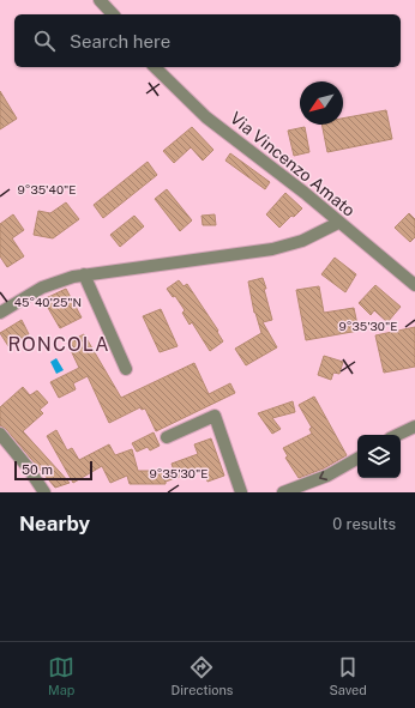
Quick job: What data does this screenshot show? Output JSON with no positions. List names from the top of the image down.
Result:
{
  "streets": {
    "street": ["Via Vincenzo Amato"]
  },
  "districts": ["RONCOLA"],
  "scale_bar": "50 m",
  "north": "bottom left",
  "page": {
    "search": "Search here",
    "scale": "50 m",
    "heading": ["Nearby", "0 results"],
    "nav": ["Map", "Directions", "Saved"]
  },
  "coordinates": ["9°35'40\"E", "45°40'25\"N", "9°35'30\"E"]
}
